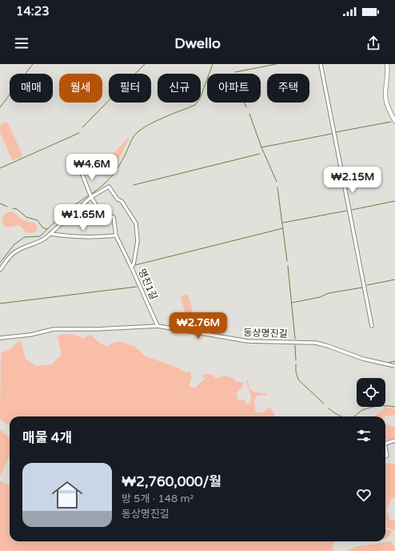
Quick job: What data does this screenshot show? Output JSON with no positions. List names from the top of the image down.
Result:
{
  "streets": {
    "street": ["명진1길", "동상명진길"]
  },
  "crossings": [
    ["명진1길", "동상명진길"]
  ],
  "page": {
    "status": "14:23",
    "header": "Dwello",
    "chip": [
      "매매",
      "월세",
      "필터",
      "신규",
      "아파트",
      "주택"
    ],
    "price": [
      "₩4.6M",
      "₩2.15M",
      "₩1.65M",
      "₩2.76M"
    ],
    "heading": "매물 4개",
    "list": [
      {
        "name": "₩2,760,000/월",
        "note": "방 5개 · 148 m² · 동상명진길"
      }
    ]
  }
}
